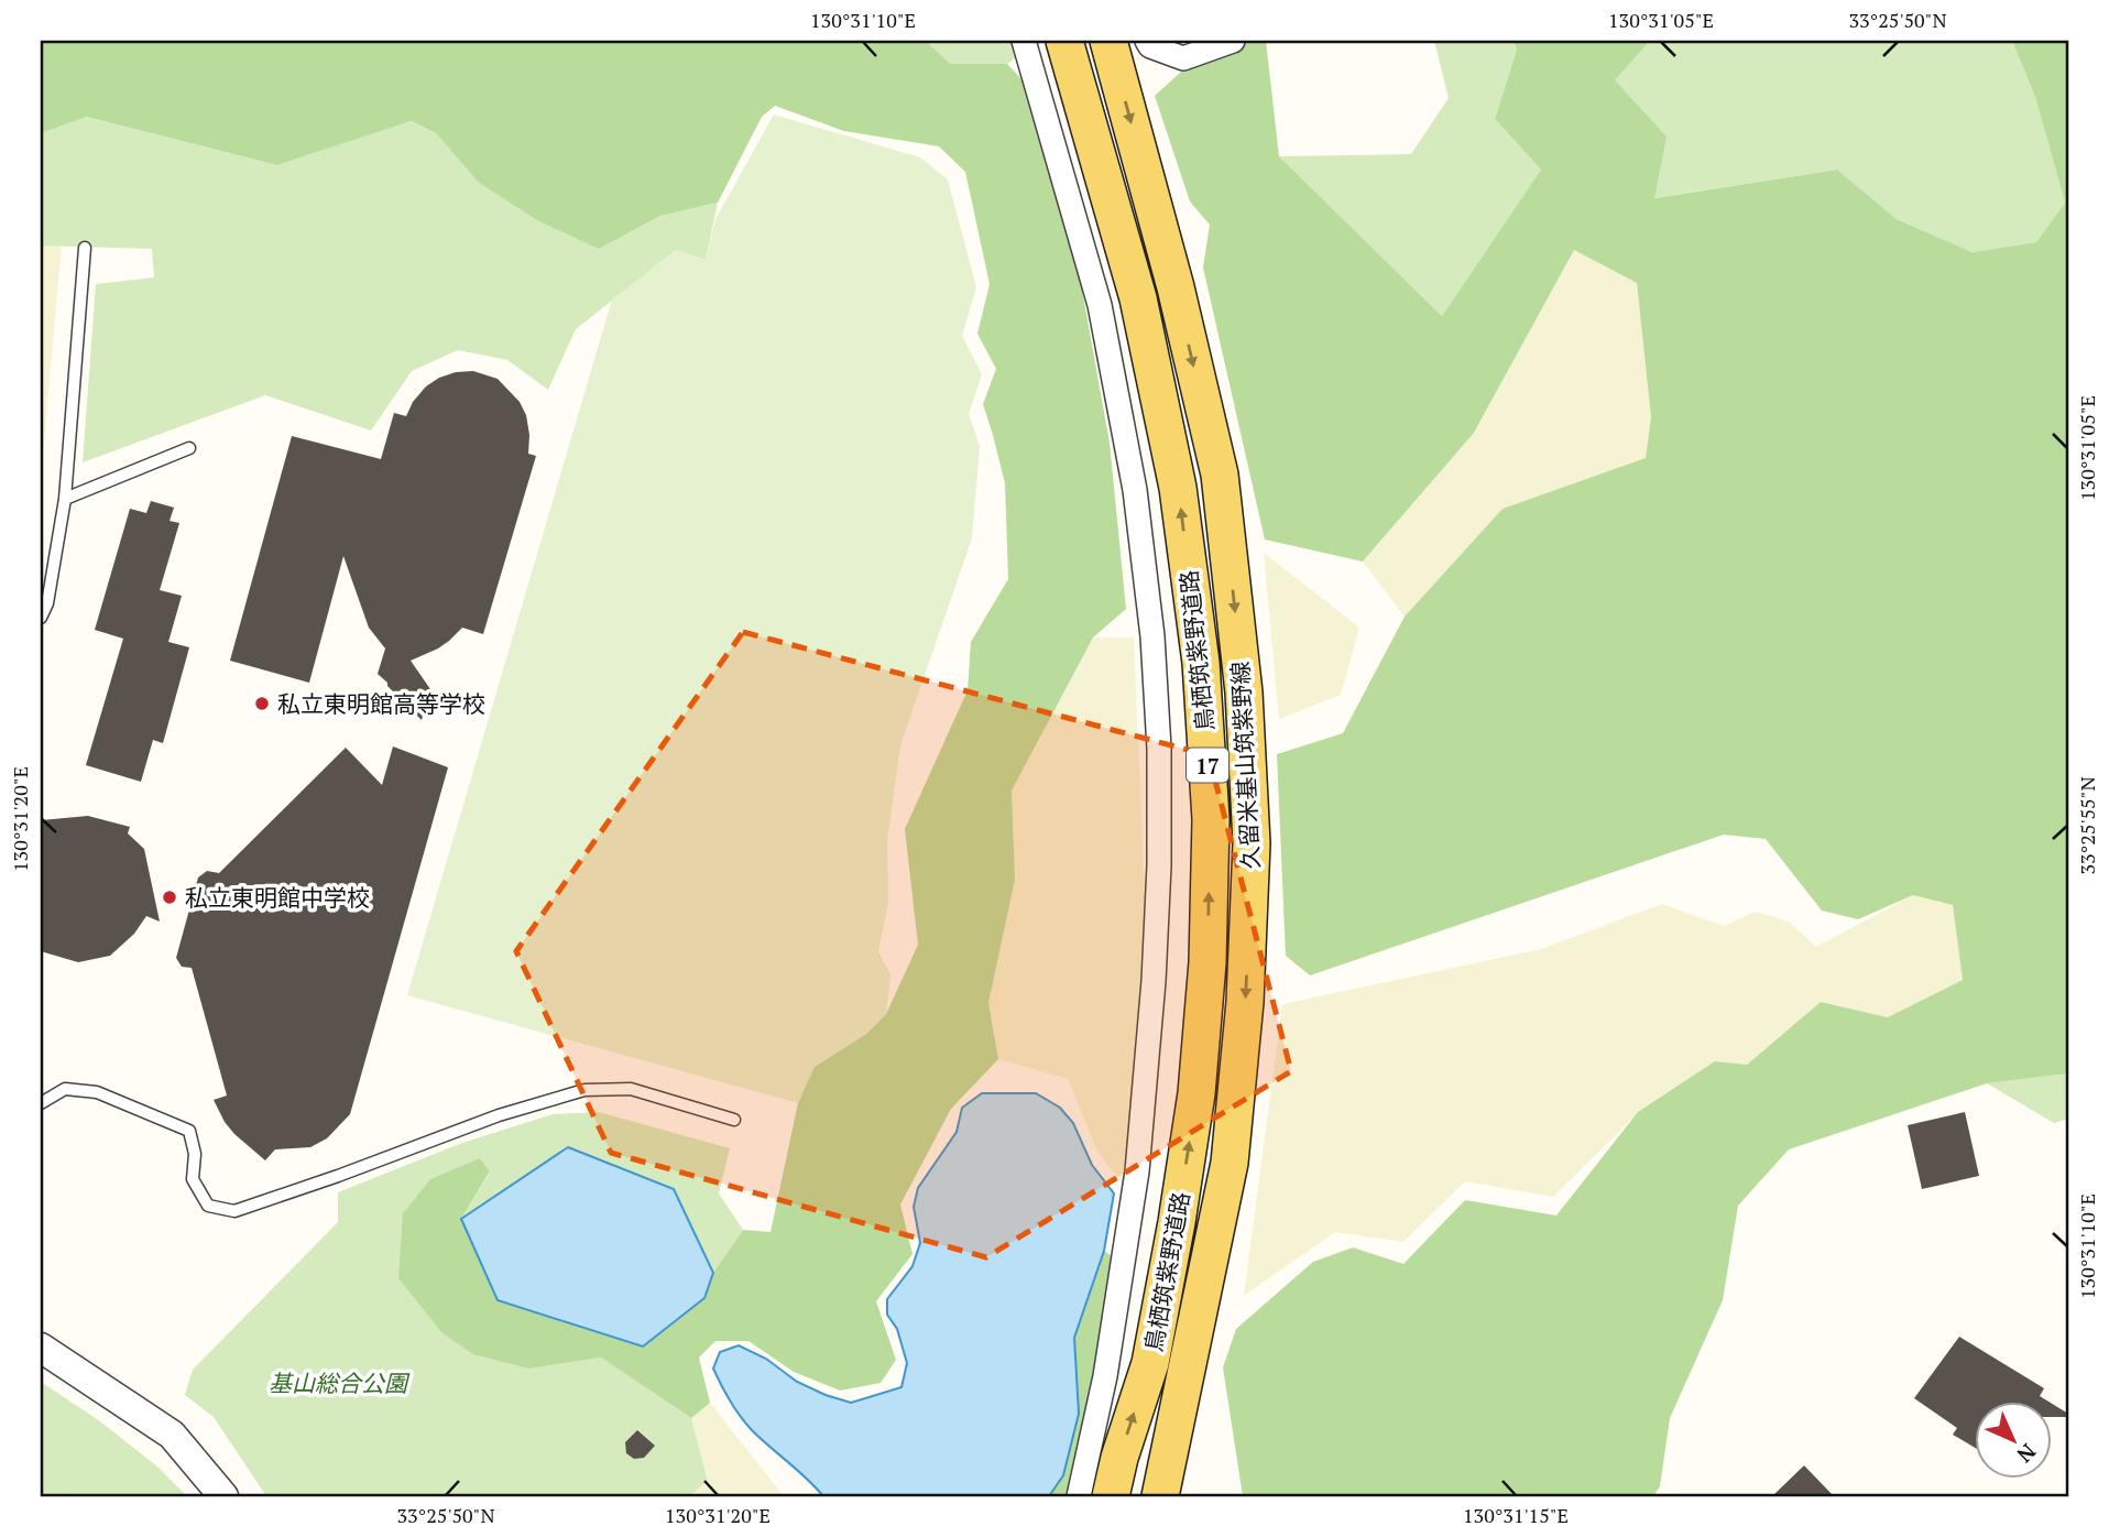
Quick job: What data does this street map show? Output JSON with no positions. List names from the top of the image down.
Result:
{
  "streets": {
    "main road": ["鳥栖筑紫野道路", "17", "久留米基山筑紫野線"]
  },
  "one_way": ["鳥栖筑紫野道路", "久留米基山筑紫野線"],
  "parks": ["基山総合公園"],
  "places": ["私立東明館高等学校", "私立東明館中学校"],
  "north": "bottom right",
  "coordinates": [
    "130°31'10\"E",
    "130°31'05\"E",
    "33°25'50\"N",
    "130°31'20\"E",
    "33°25'55\"N",
    "130°31'15\"E"
  ]
}
